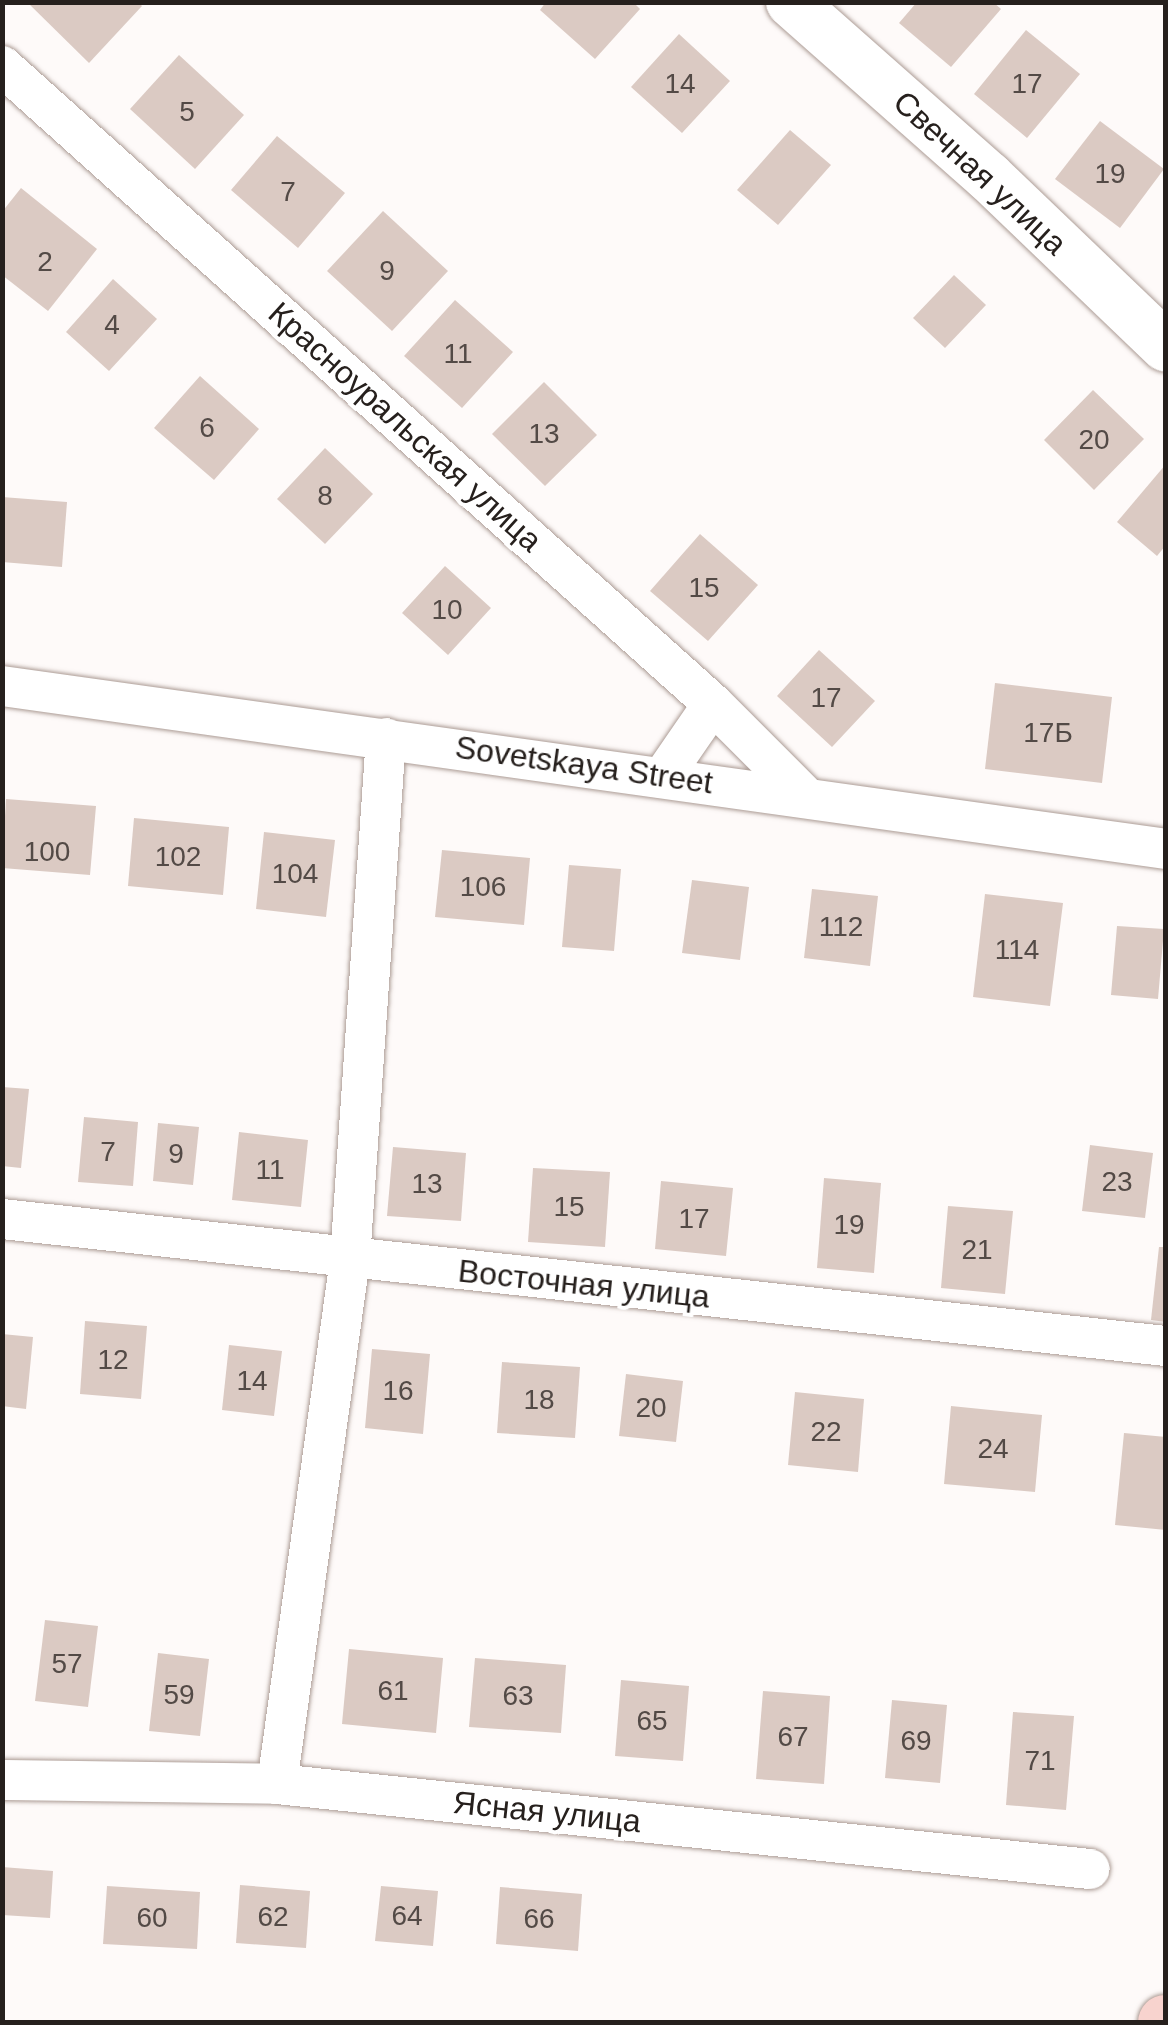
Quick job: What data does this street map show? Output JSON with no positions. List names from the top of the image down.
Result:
{
  "streets": {
    "street": [
      "Свечная улица",
      "Красноуральская улица",
      "Sovetskaya Street",
      "Восточная улица",
      "Ясная улица"
    ]
  },
  "crossings": [
    ["Красноуральская улица", "Sovetskaya Street"]
  ],
  "house_numbers": [
    "14",
    "17",
    "5",
    "19",
    "7",
    "2",
    "9",
    "4",
    "11",
    "6",
    "13",
    "20",
    "8",
    "15",
    "10",
    "17",
    "17Б",
    "100",
    "102",
    "104",
    "106",
    "112",
    "114",
    "7",
    "9",
    "11",
    "23",
    "13",
    "15",
    "17",
    "19",
    "21",
    "12",
    "14",
    "16",
    "18",
    "20",
    "22",
    "24",
    "57",
    "61",
    "59",
    "63",
    "65",
    "67",
    "69",
    "71",
    "64",
    "62",
    "60",
    "66"
  ]
}
